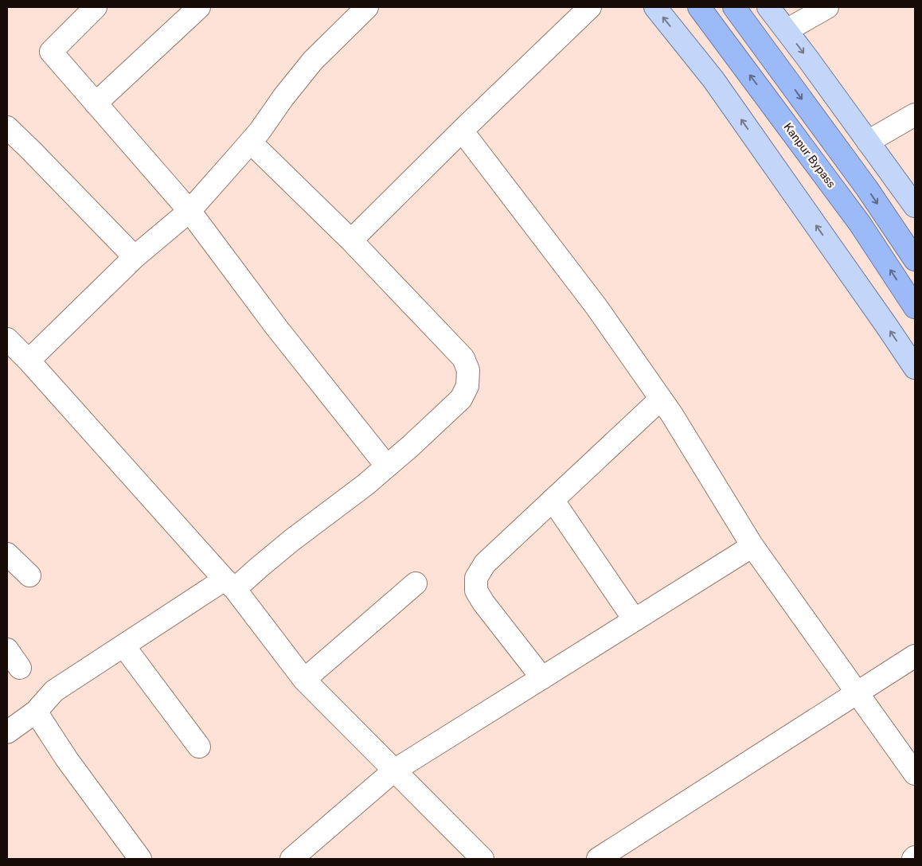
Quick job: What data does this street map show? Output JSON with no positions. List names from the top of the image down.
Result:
{
  "streets": {
    "highway": ["Kanpur Bypass"]
  }
}
